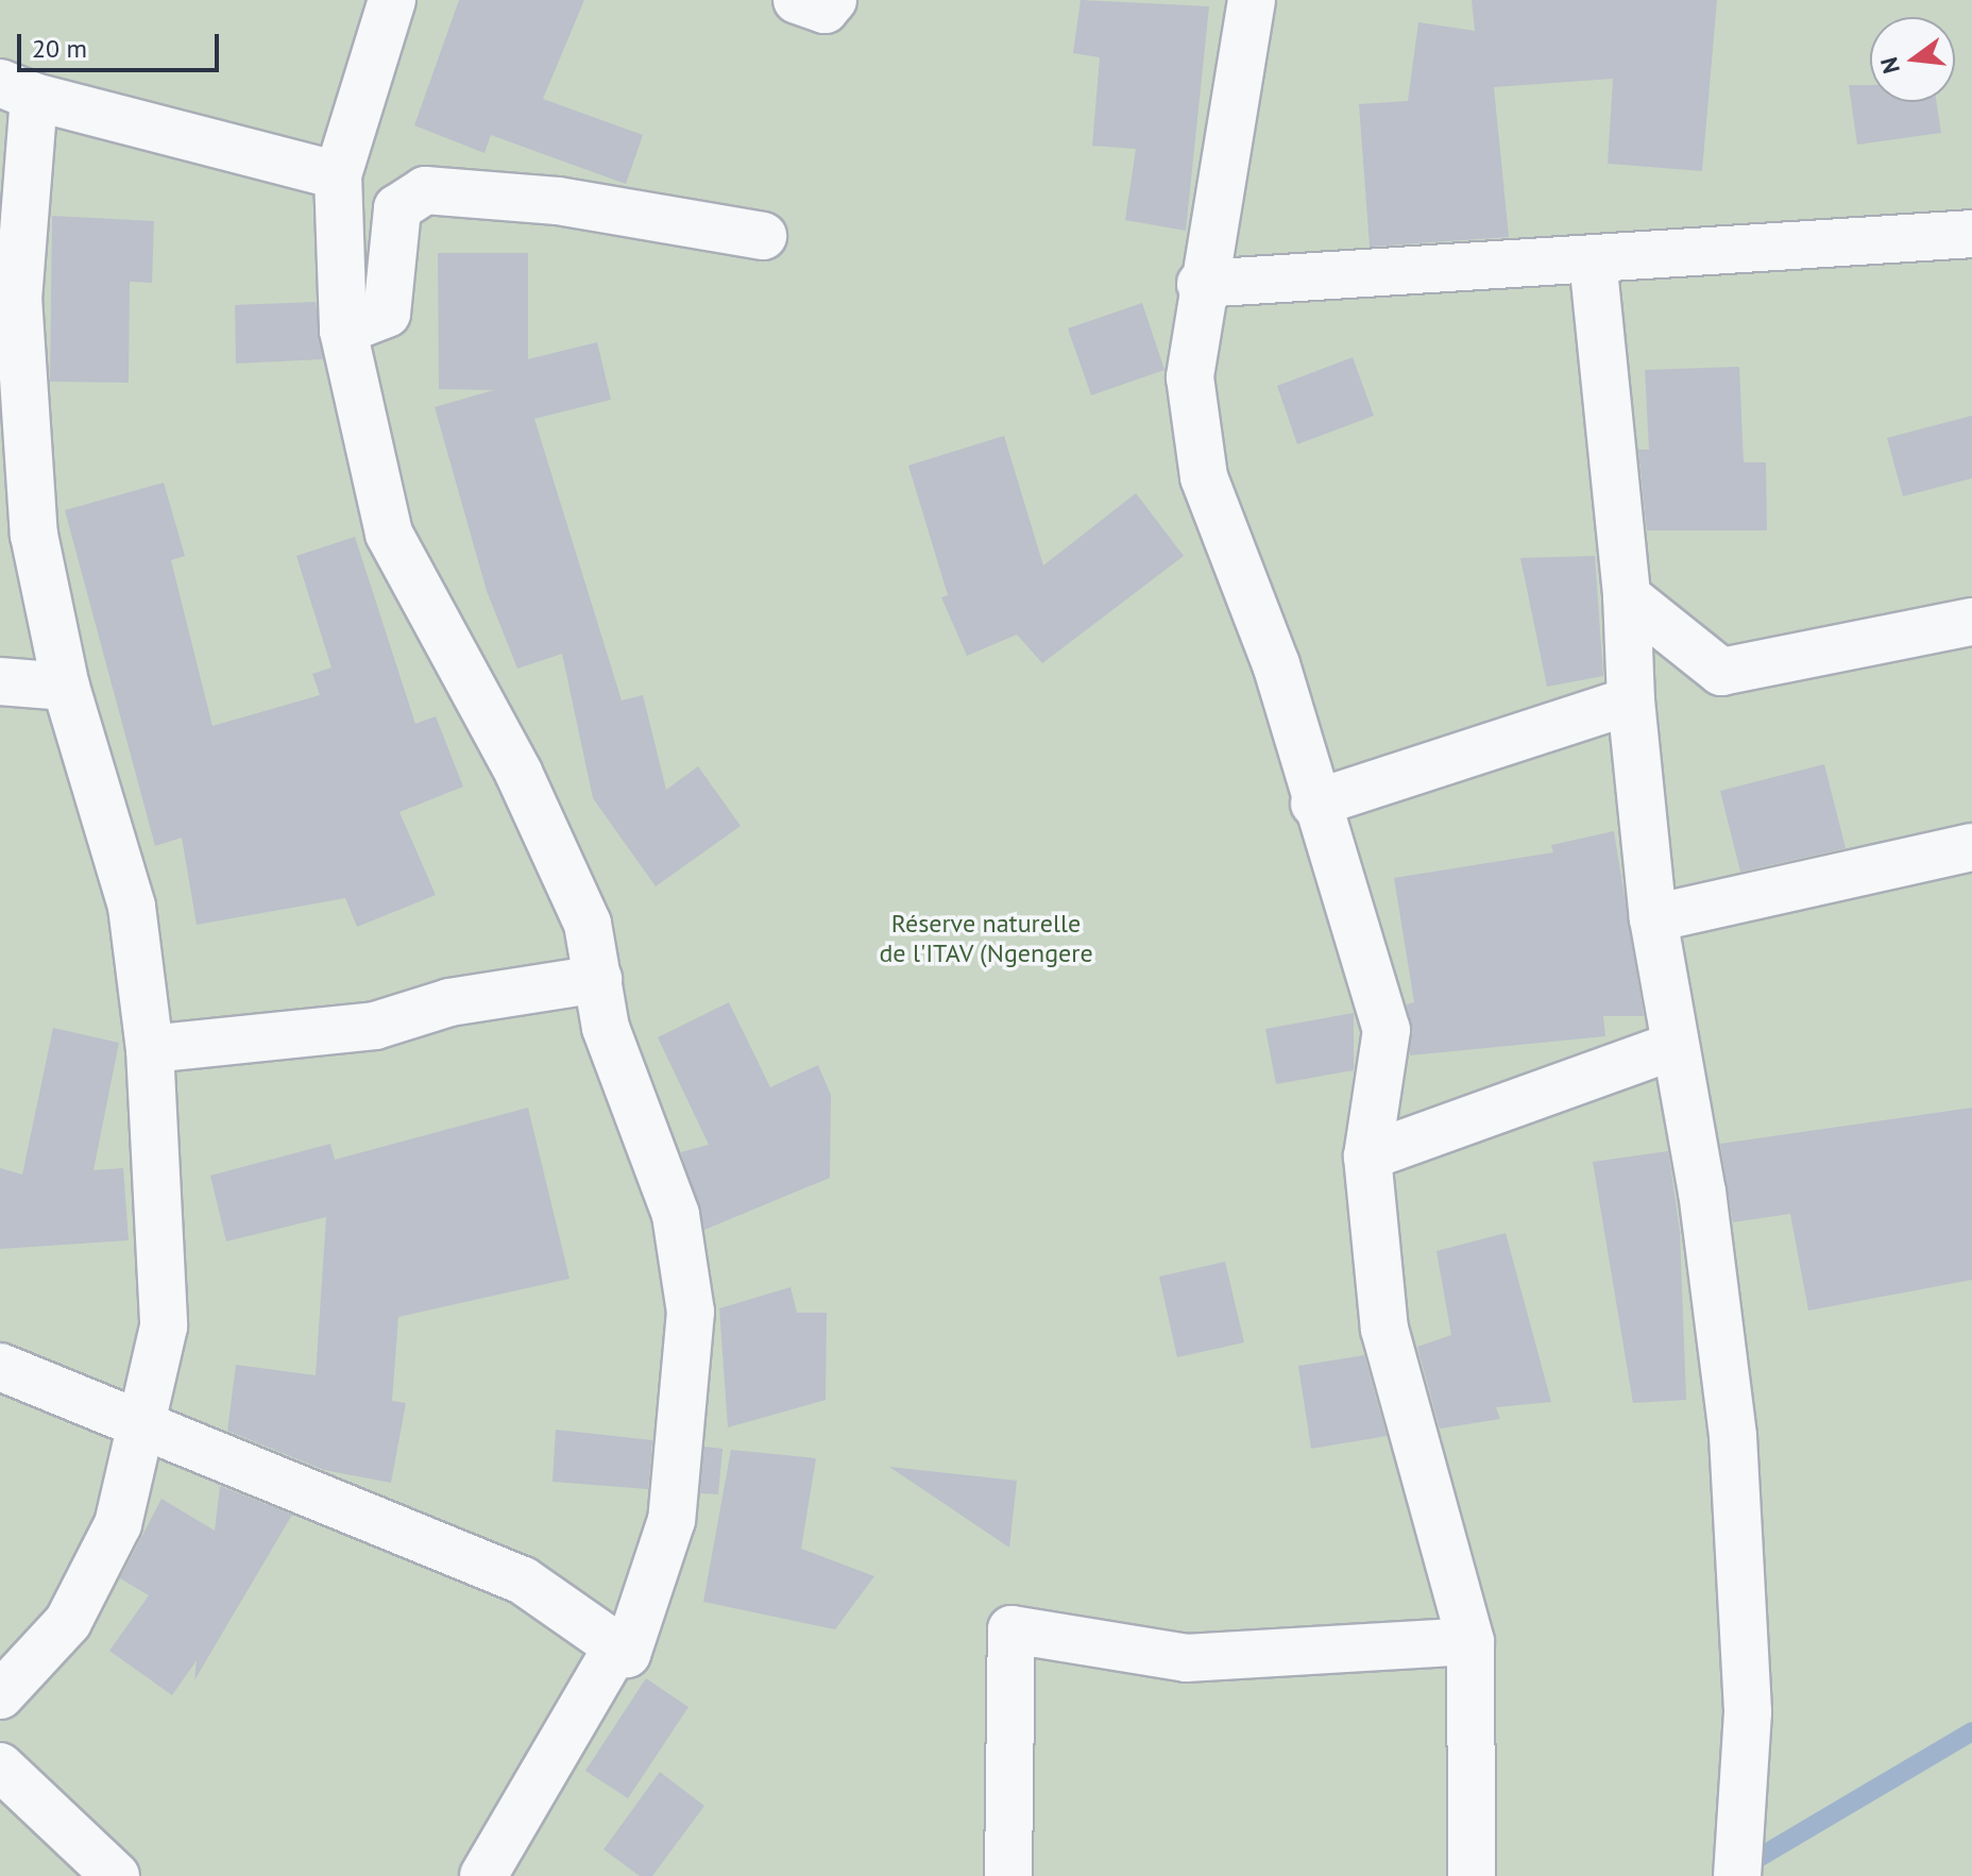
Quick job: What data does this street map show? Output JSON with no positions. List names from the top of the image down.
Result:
{
  "parks": ["Réserve naturelle de l'ITAV (Ngengere"],
  "scale_bar": "20 m",
  "north": "left"
}
